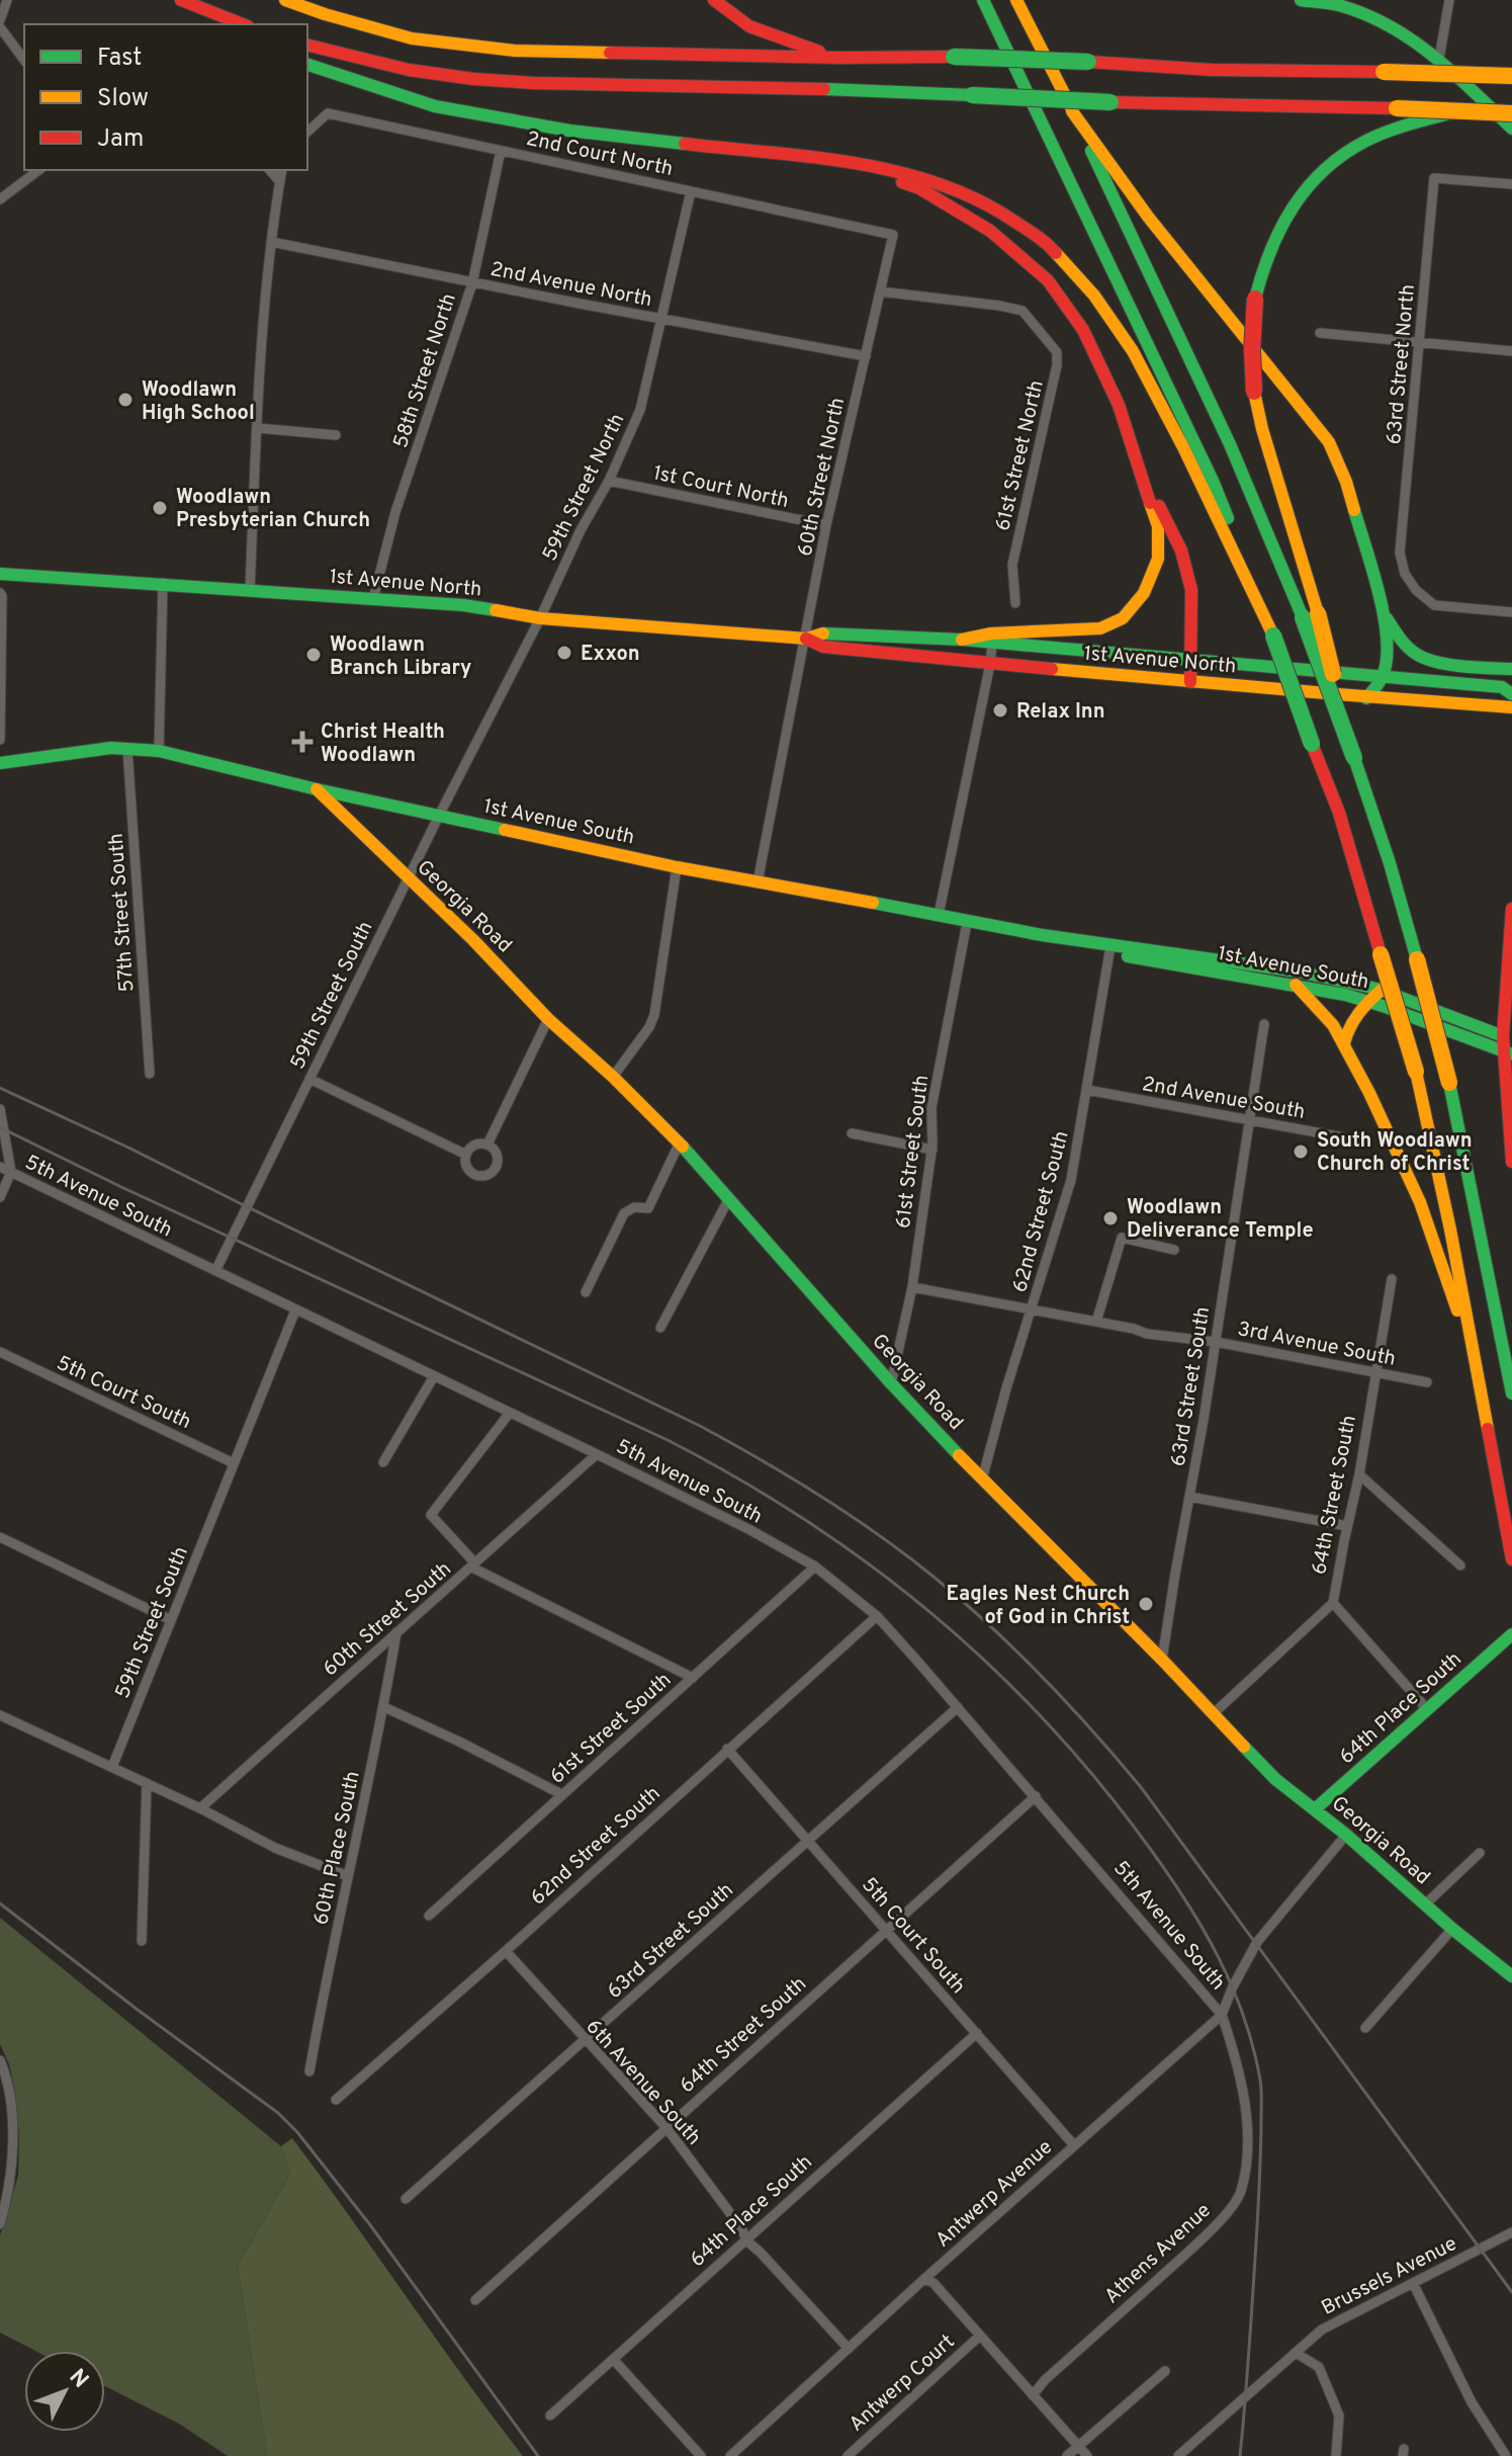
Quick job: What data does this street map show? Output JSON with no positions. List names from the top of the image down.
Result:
{
  "streets": {
    "main road": [
      "1st Avenue North",
      "1st Avenue South",
      "Georgia Road",
      "64th Place South"
    ],
    "street": [
      "2nd Court North",
      "2nd Avenue North",
      "63rd Street North",
      "58th Street North",
      "61st Street North",
      "60th Street North",
      "1st Court North",
      "59th Street North",
      "57th Street South",
      "59th Street South",
      "2nd Avenue South",
      "61st Street South",
      "5th Avenue South",
      "62nd Street South",
      "3rd Avenue South",
      "63rd Street South",
      "5th Court South",
      "64th Street South",
      "60th Street South",
      "60th Place South",
      "6th Avenue South",
      "Antwerp Avenue",
      "Athens Avenue",
      "Brussels Avenue",
      "Antwerp Court"
    ]
  },
  "crossings": [
    ["2nd Court North", "58th Street North"],
    ["2nd Court North", "60th Street North"],
    ["2nd Court North", "59th Street North"],
    ["2nd Avenue North", "58th Street North"],
    ["2nd Avenue North", "60th Street North"],
    ["2nd Avenue North", "59th Street North"],
    ["58th Street North", "1st Avenue North"],
    ["61st Street North", "60th Street North"],
    ["60th Street North", "1st Court North"],
    ["60th Street North", "1st Avenue North"],
    ["60th Street North", "1st Avenue South"],
    ["1st Court North", "59th Street North"],
    ["59th Street North", "1st Avenue North"],
    ["59th Street North", "59th Street South"],
    ["1st Avenue South", "Georgia Road"],
    ["1st Avenue South", "57th Street South"],
    ["1st Avenue South", "59th Street South"],
    ["1st Avenue South", "61st Street South"],
    ["1st Avenue South", "62nd Street South"],
    ["Georgia Road", "59th Street South"],
    ["Georgia Road", "61st Street South"],
    ["Georgia Road", "62nd Street South"],
    ["Georgia Road", "63rd Street South"],
    ["Georgia Road", "64th Street South"],
    ["Georgia Road", "64th Place South"],
    ["Georgia Road", "Antwerp Avenue"],
    ["59th Street South", "5th Avenue South"],
    ["59th Street South", "5th Court South"],
    ["2nd Avenue South", "62nd Street South"],
    ["2nd Avenue South", "63rd Street South"],
    ["61st Street South", "5th Avenue South"],
    ["61st Street South", "3rd Avenue South"],
    ["5th Avenue South", "62nd Street South"],
    ["5th Avenue South", "63rd Street South"],
    ["5th Avenue South", "64th Street South"],
    ["5th Avenue South", "60th Street South"],
    ["5th Avenue South", "Antwerp Avenue"],
    ["5th Avenue South", "Athens Avenue"],
    ["62nd Street South", "3rd Avenue South"],
    ["62nd Street South", "5th Court South"],
    ["62nd Street South", "6th Avenue South"],
    ["3rd Avenue South", "63rd Street South"],
    ["3rd Avenue South", "64th Street South"],
    ["63rd Street South", "5th Court South"],
    ["63rd Street South", "6th Avenue South"],
    ["5th Court South", "64th Street South"],
    ["5th Court South", "64th Place South"],
    ["5th Court South", "Antwerp Avenue"],
    ["64th Street South", "6th Avenue South"],
    ["60th Street South", "60th Place South"],
    ["64th Place South", "6th Avenue South"],
    ["6th Avenue South", "Antwerp Avenue"],
    ["Antwerp Avenue", "Athens Avenue"]
  ],
  "places": {
    "other": [
      "Woodlawn High School",
      "Woodlawn Presbyterian Church",
      "Exxon",
      "Woodlawn Branch Library",
      "Relax Inn",
      "South Woodlawn Church of Christ",
      "Woodlawn Deliverance Temple",
      "Eagles Nest Church of God in Christ"
    ],
    "health": ["Christ Health Woodlawn"]
  },
  "legend": ["Fast", "Slow", "Jam"],
  "north": "top right"
}
